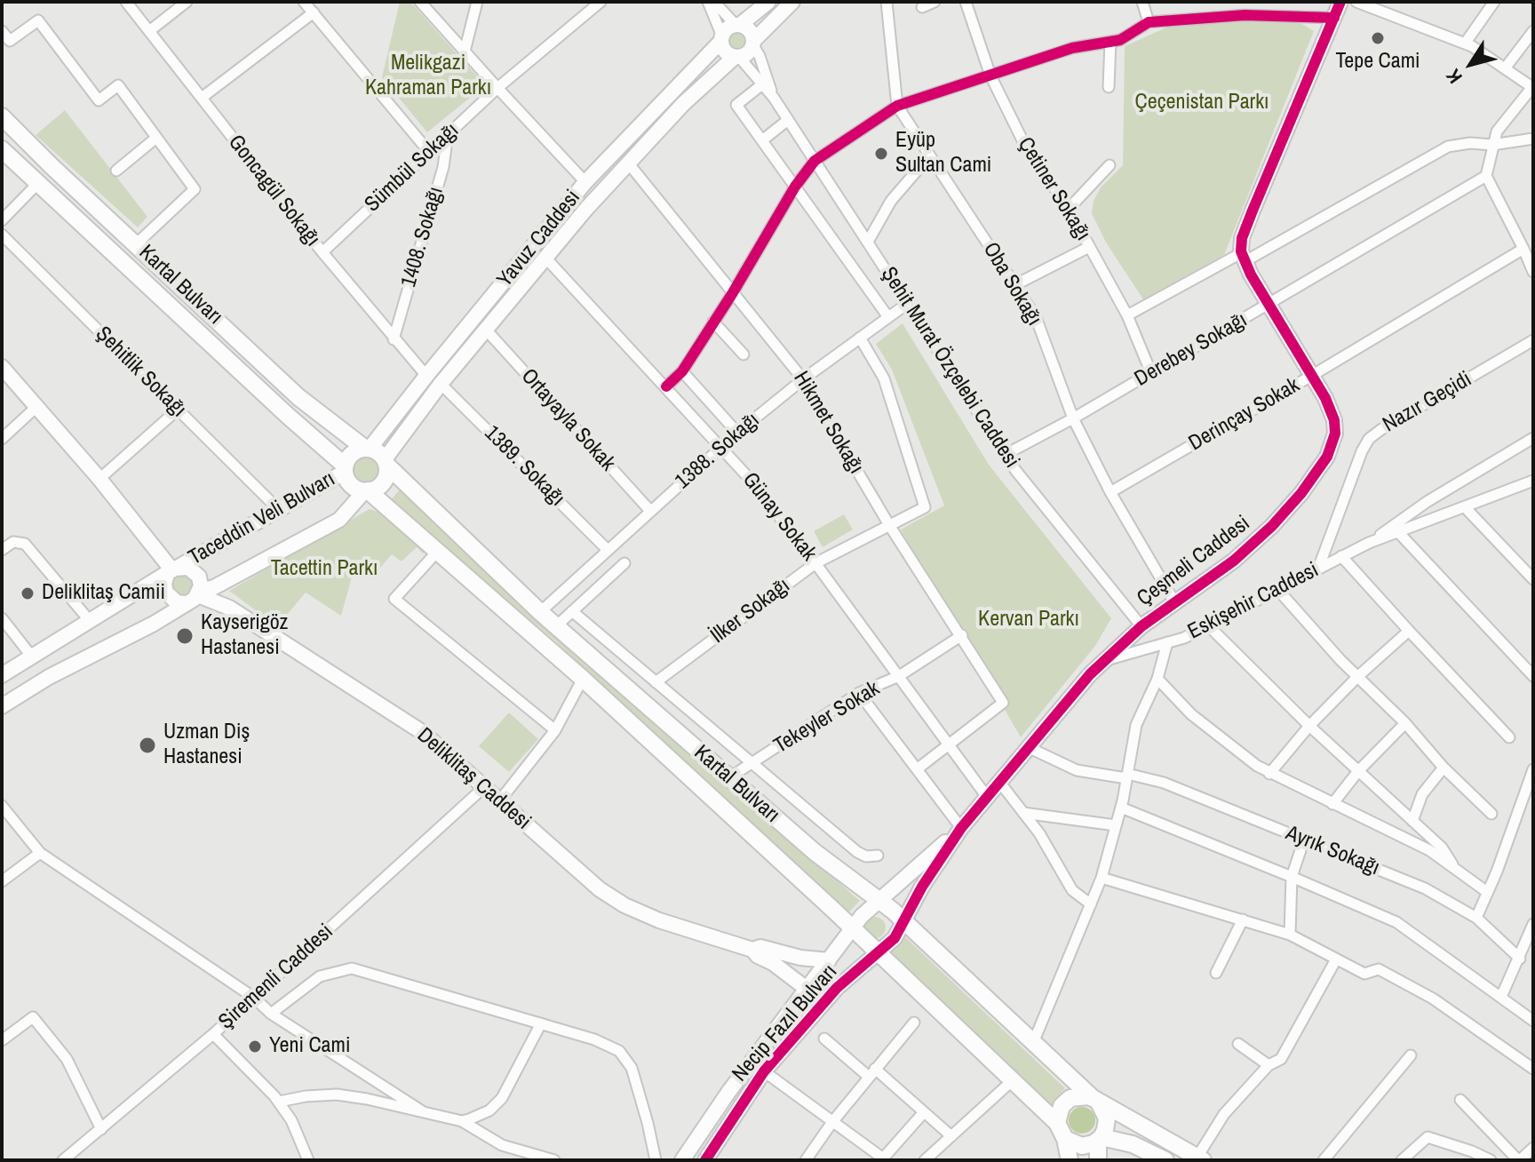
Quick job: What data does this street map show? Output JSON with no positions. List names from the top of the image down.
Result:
{
  "streets": {
    "main road": ["Kartal Bulvarı"],
    "street": [
      "Sümbül Sokağı",
      "Çetiner Sokağı",
      "Goncagül Sokağı",
      "1408. Sokağı",
      "Yavuz Caddesi",
      "Oba Sokağı",
      "Derebey Sokağı",
      "Şehit Murat Özçelebi Caddesi",
      "Şehitlik Sokağı",
      "Nazır Geçidi",
      "Derinçay Sokak",
      "Ortayayla Sokak",
      "Hikmet Sokağı",
      "1388. Sokağı",
      "1389. Sokağı",
      "Günay Sokak",
      "Taceddin Veli Bulvarı",
      "Çeşmeli Caddesi",
      "Eskişehir Caddesi",
      "İlker Sokağı",
      "Tekeyler Sokak",
      "Deliklitaş Caddesi",
      "Ayrık Sokağı",
      "Şiremenli Caddesi",
      "Necip Fazıl Bulvarı"
    ]
  },
  "crossings": [
    ["Sümbül Sokağı", "Goncagül Sokağı"],
    ["Sümbül Sokağı", "1408. Sokağı"],
    ["Çetiner Sokağı", "Derebey Sokağı"],
    ["Goncagül Sokağı", "1408. Sokağı"],
    ["Goncagül Sokağı", "Yavuz Caddesi"],
    ["Yavuz Caddesi", "Kartal Bulvarı"],
    ["Yavuz Caddesi", "Şehit Murat Özçelebi Caddesi"],
    ["Yavuz Caddesi", "Ortayayla Sokak"],
    ["Yavuz Caddesi", "Hikmet Sokağı"],
    ["Yavuz Caddesi", "1389. Sokağı"],
    ["Yavuz Caddesi", "Günay Sokak"],
    ["Yavuz Caddesi", "Taceddin Veli Bulvarı"],
    ["Oba Sokağı", "Derebey Sokağı"],
    ["Oba Sokağı", "Derinçay Sokak"],
    ["Oba Sokağı", "Çeşmeli Caddesi"],
    ["Kartal Bulvarı", "1388. Sokağı"],
    ["Kartal Bulvarı", "Taceddin Veli Bulvarı"],
    ["Kartal Bulvarı", "Çeşmeli Caddesi"],
    ["Kartal Bulvarı", "Eskişehir Caddesi"],
    ["Kartal Bulvarı", "Tekeyler Sokak"],
    ["Kartal Bulvarı", "Necip Fazıl Bulvarı"],
    ["Derebey Sokağı", "Şehit Murat Özçelebi Caddesi"],
    ["Derebey Sokağı", "Çeşmeli Caddesi"],
    ["Şehit Murat Özçelebi Caddesi", "1388. Sokağı"],
    ["Şehit Murat Özçelebi Caddesi", "Çeşmeli Caddesi"],
    ["Şehitlik Sokağı", "Taceddin Veli Bulvarı"],
    ["Nazır Geçidi", "Eskişehir Caddesi"],
    ["Derinçay Sokak", "Çeşmeli Caddesi"],
    ["Ortayayla Sokak", "1388. Sokağı"],
    ["Hikmet Sokağı", "1388. Sokağı"],
    ["Hikmet Sokağı", "Günay Sokak"],
    ["Hikmet Sokağı", "İlker Sokağı"],
    ["Hikmet Sokağı", "Tekeyler Sokak"],
    ["1388. Sokağı", "1389. Sokağı"],
    ["1388. Sokağı", "Günay Sokak"],
    ["1388. Sokağı", "İlker Sokağı"],
    ["Günay Sokak", "Çeşmeli Caddesi"],
    ["Günay Sokak", "İlker Sokağı"],
    ["Günay Sokak", "Tekeyler Sokak"],
    ["Taceddin Veli Bulvarı", "Deliklitaş Caddesi"],
    ["Çeşmeli Caddesi", "Ayrık Sokağı"],
    ["Çeşmeli Caddesi", "Necip Fazıl Bulvarı"],
    ["Eskişehir Caddesi", "Ayrık Sokağı"],
    ["Deliklitaş Caddesi", "Şiremenli Caddesi"],
    ["Deliklitaş Caddesi", "Necip Fazıl Bulvarı"]
  ],
  "parks": [
    "Melikgazi Kahraman Parkı",
    "Çeçenistan Parkı",
    "Tacettin Parkı",
    "Kervan Parkı"
  ],
  "places": [
    "Tepe Cami",
    "Eyüp Sultan Cami",
    "Deliklitaş Camii",
    "Kayserigöz Hastanesi",
    "Uzman Diş Hastanesi",
    "Yeni Cami"
  ],
  "north": "bottom left"
}
